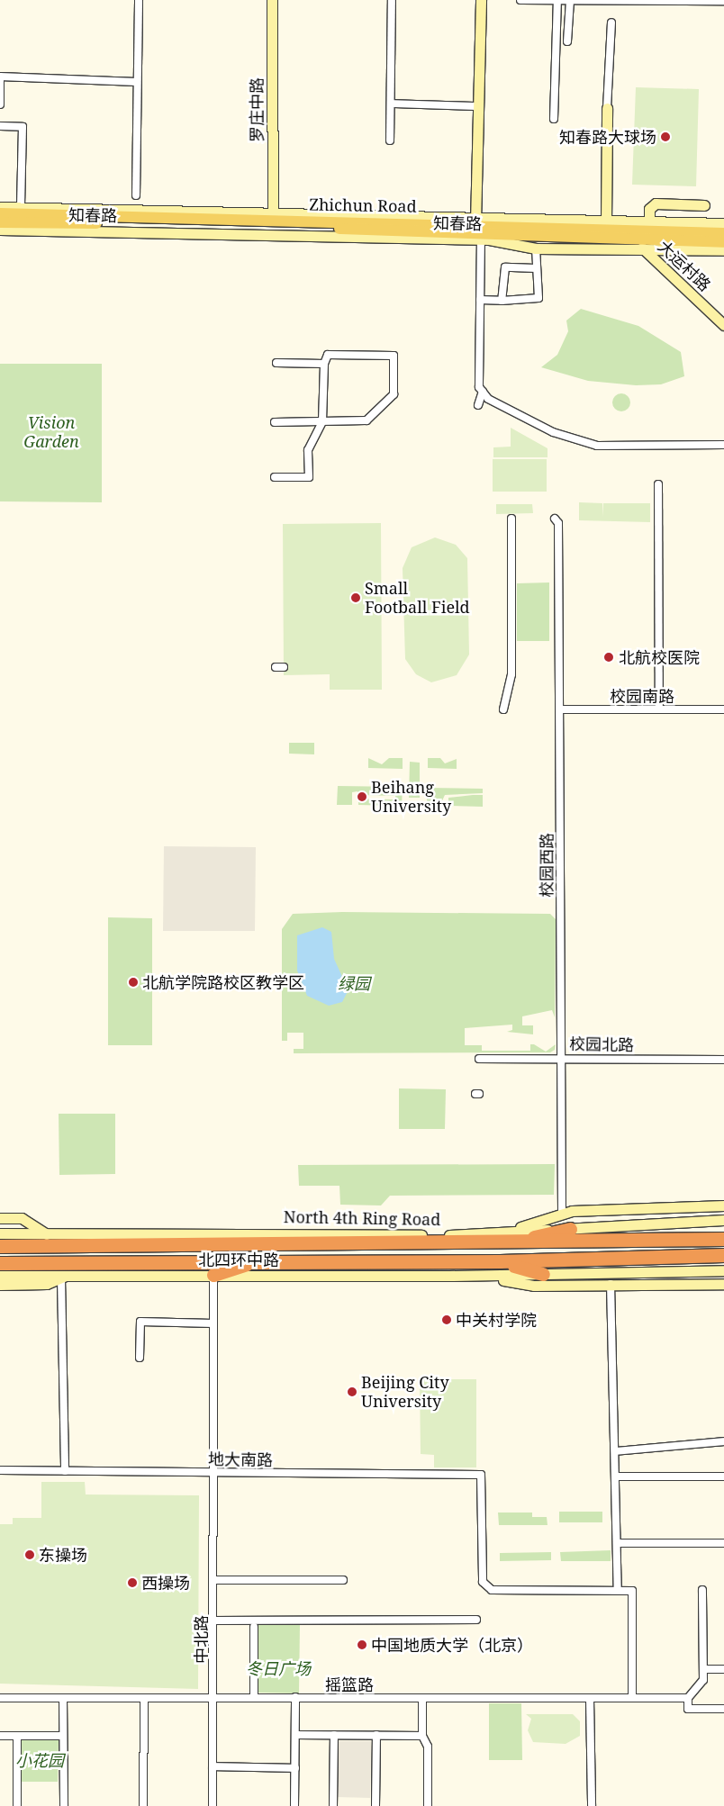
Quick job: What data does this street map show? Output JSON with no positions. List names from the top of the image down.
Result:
{
  "streets": {
    "highway": ["North 4th Ring Road"],
    "main road": ["Zhichun Road"],
    "street": [
      "罗庄中路",
      "知春路",
      "大运村路",
      "校园南路",
      "校园西路",
      "校园北路",
      "北四环中路",
      "地大南路",
      "中北路",
      "摇篮路"
    ]
  },
  "crossings": [
    ["罗庄中路", "Zhichun Road"],
    ["罗庄中路", "知春路"],
    ["Zhichun Road", "知春路"],
    ["Zhichun Road", "大运村路"],
    ["知春路", "大运村路"],
    ["校园南路", "校园西路"],
    ["校园西路", "校园北路"],
    ["北四环中路", "中北路"],
    ["地大南路", "中北路"],
    ["中北路", "摇篮路"]
  ],
  "parks": [
    "Vision Garden",
    "绿园",
    "冬日广场",
    "小花园"
  ],
  "places": [
    "知春路大球场",
    "Small Football Field",
    "北航校医院",
    "Beihang University",
    "北航学院路校区教学区",
    "中关村学院",
    "Beijing City University",
    "东操场",
    "西操场",
    "中国地质大学（北京）"
  ]
}
